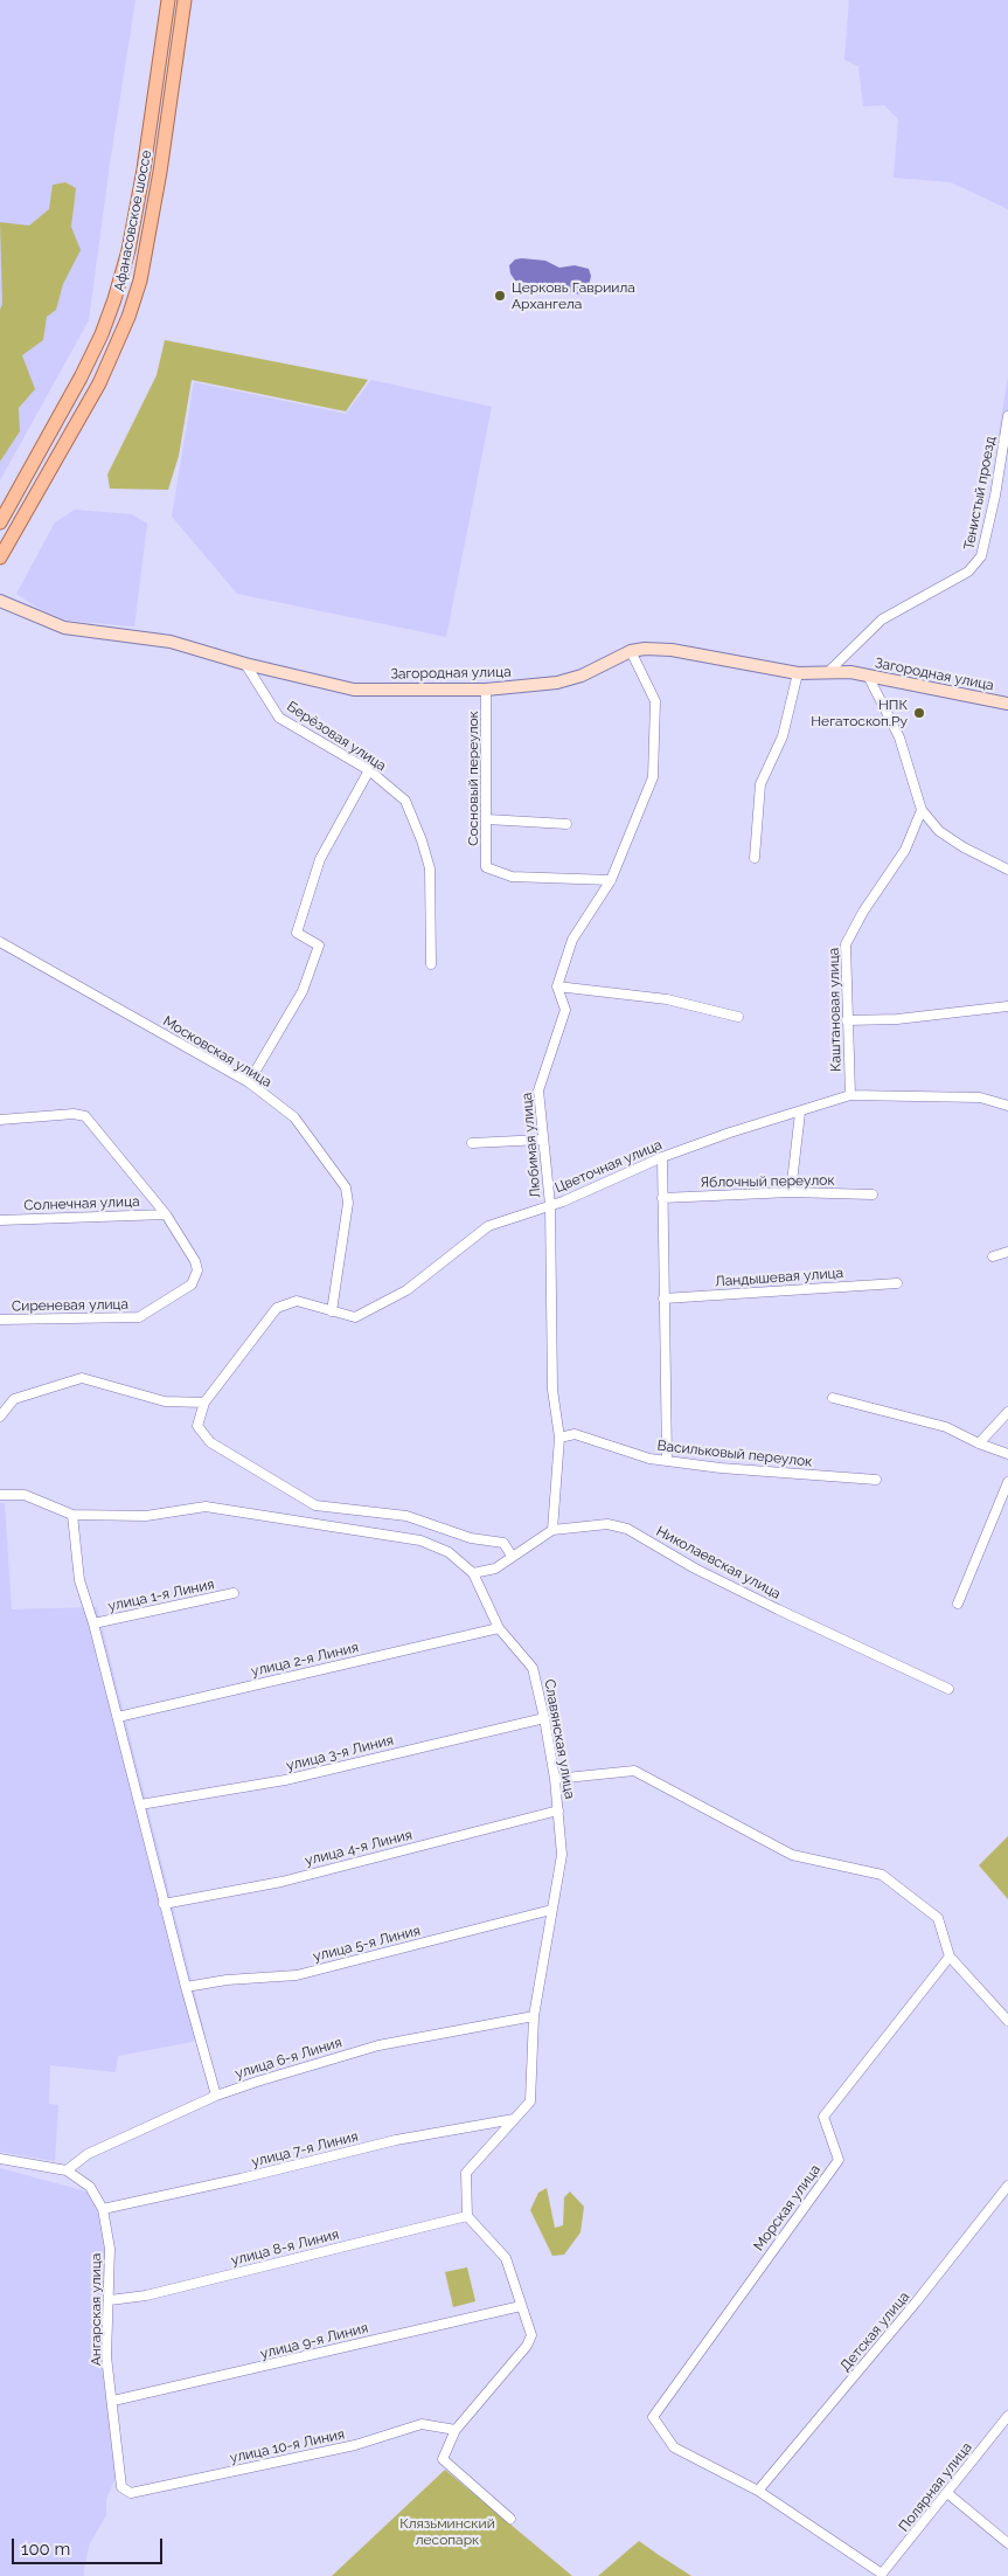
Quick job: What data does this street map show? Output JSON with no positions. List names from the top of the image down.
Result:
{
  "streets": {
    "main road": ["Афанасовское шоссе"],
    "street": [
      "Тенистый проезд",
      "Загородная улица",
      "Берёзовая улица",
      "Сосновый переулок",
      "Каштановая улица",
      "Московская улица",
      "Любимая улица",
      "Цветочная улица",
      "Яблочный переулок",
      "Солнечная улица",
      "Ландышевая улица",
      "Сиреневая улица",
      "Васильковый переулок",
      "Николаевская улица",
      "улица 1-я Линия",
      "улица 2-я Линия",
      "Славянская улица",
      "улица 3-я Линия",
      "улица 4-я Линия",
      "улица 5-я Линия",
      "улица 6-я Линия",
      "улица 7-я Линия",
      "Морская улица",
      "улица 8-я Линия",
      "Ангарская улица",
      "Детская улица",
      "улица 9-я Линия",
      "улица 10-я Линия",
      "Полярная улица"
    ]
  },
  "crossings": [
    ["Тенистый проезд", "Загородная улица"],
    ["Загородная улица", "Берёзовая улица"],
    ["Загородная улица", "Сосновый переулок"],
    ["Каштановая улица", "Цветочная улица"],
    ["Московская улица", "Цветочная улица"],
    ["Любимая улица", "Цветочная улица"],
    ["Любимая улица", "Васильковый переулок"],
    ["Любимая улица", "Николаевская улица"],
    ["Солнечная улица", "Сиреневая улица"],
    ["Николаевская улица", "Славянская улица"],
    ["улица 2-я Линия", "Славянская улица"],
    ["Славянская улица", "улица 3-я Линия"],
    ["Славянская улица", "улица 4-я Линия"],
    ["Славянская улица", "улица 5-я Линия"],
    ["Славянская улица", "улица 6-я Линия"],
    ["Славянская улица", "улица 7-я Линия"],
    ["Славянская улица", "улица 8-я Линия"],
    ["улица 6-я Линия", "Ангарская улица"],
    ["улица 7-я Линия", "Ангарская улица"],
    ["Морская улица", "Детская улица"],
    ["Морская улица", "Полярная улица"],
    ["улица 8-я Линия", "Ангарская улица"],
    ["Ангарская улица", "улица 9-я Линия"],
    ["Ангарская улица", "улица 10-я Линия"],
    ["Детская улица", "Полярная улица"]
  ],
  "parks": ["Клязьминский лесопарк"],
  "places": ["Церковь Гавриила Архангела", "НПК Негатоскоп.Ру"],
  "scale_bar": "100 m"
}
